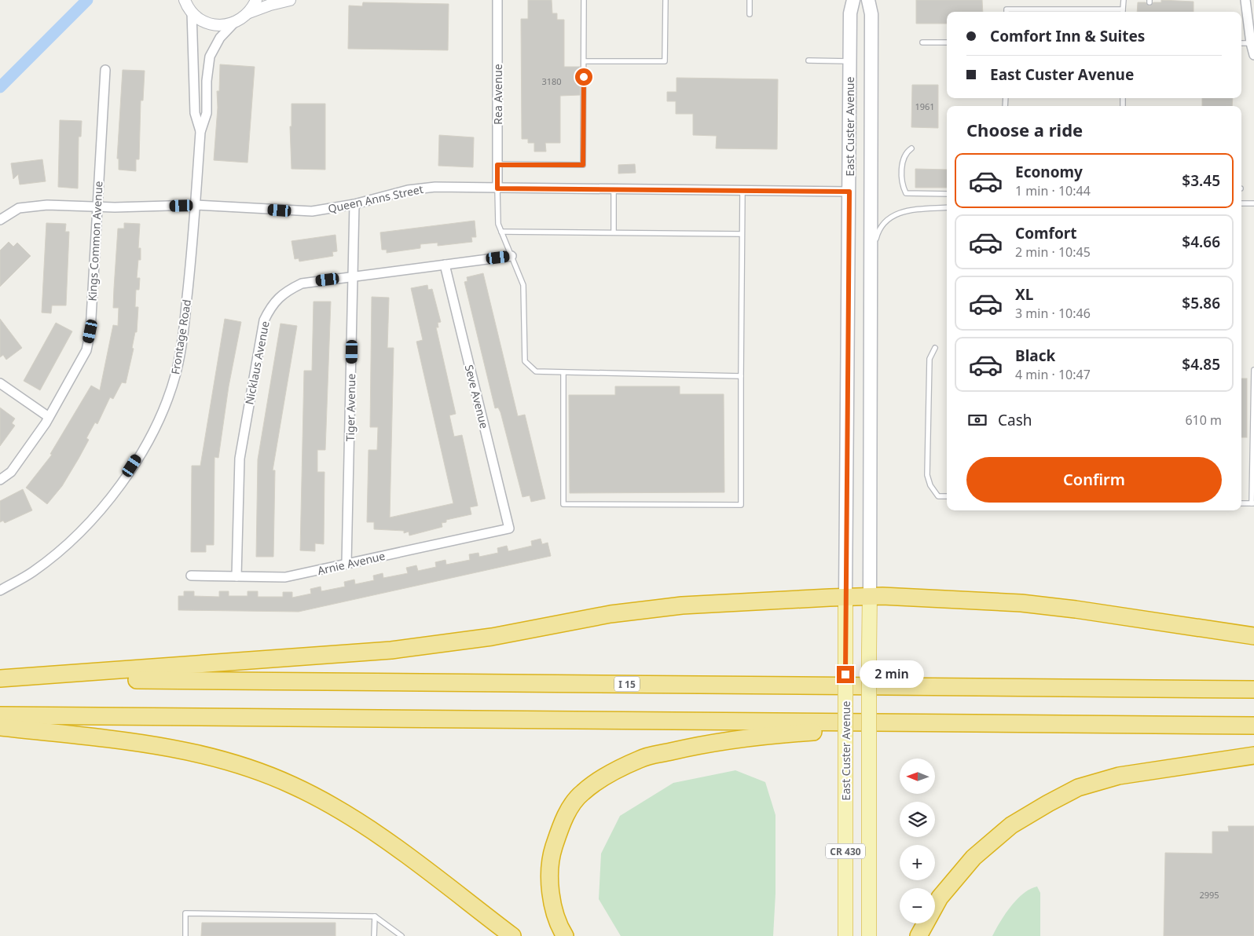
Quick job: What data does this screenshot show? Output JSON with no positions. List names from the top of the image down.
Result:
{
  "streets": {
    "highway": ["I 15"],
    "main road": ["East Custer Avenue", "CR 430"],
    "street": [
      "Rea Avenue",
      "Queen Anns Street",
      "Kings Common Avenue",
      "Frontage Road",
      "Nicklaus Avenue",
      "Seve Avenue",
      "Tiger Avenue",
      "Arnie Avenue"
    ]
  },
  "crossings": [
    ["Rea Avenue", "Queen Anns Street"],
    ["East Custer Avenue", "Queen Anns Street"],
    ["Queen Anns Street", "Kings Common Avenue"],
    ["Queen Anns Street", "Frontage Road"],
    ["Queen Anns Street", "Tiger Avenue"],
    ["Nicklaus Avenue", "Seve Avenue"],
    ["Nicklaus Avenue", "Tiger Avenue"],
    ["Nicklaus Avenue", "Arnie Avenue"],
    ["Seve Avenue", "Arnie Avenue"],
    ["Tiger Avenue", "Arnie Avenue"]
  ],
  "house_numbers": ["3180", "1961", "2995"],
  "north": "left",
  "page": {
    "banner": ["Comfort Inn & Suites", "East Custer Avenue"],
    "heading": "Choose a ride",
    "list": [
      {
        "name": "Economy",
        "note": "1 min · 10:44",
        "value": "$3.45"
      },
      {
        "name": "Comfort",
        "note": "2 min · 10:45",
        "value": "$4.66"
      },
      {
        "name": "XL",
        "note": "3 min · 10:46",
        "value": "$5.86"
      },
      {
        "name": "Black",
        "note": "4 min · 10:47",
        "value": "$4.85"
      }
    ],
    "pay": ["Cash", "610 m"],
    "buttons": "Confirm",
    "bubble": "2 min",
    "map_buttons": ["+", "−"]
  }
}
